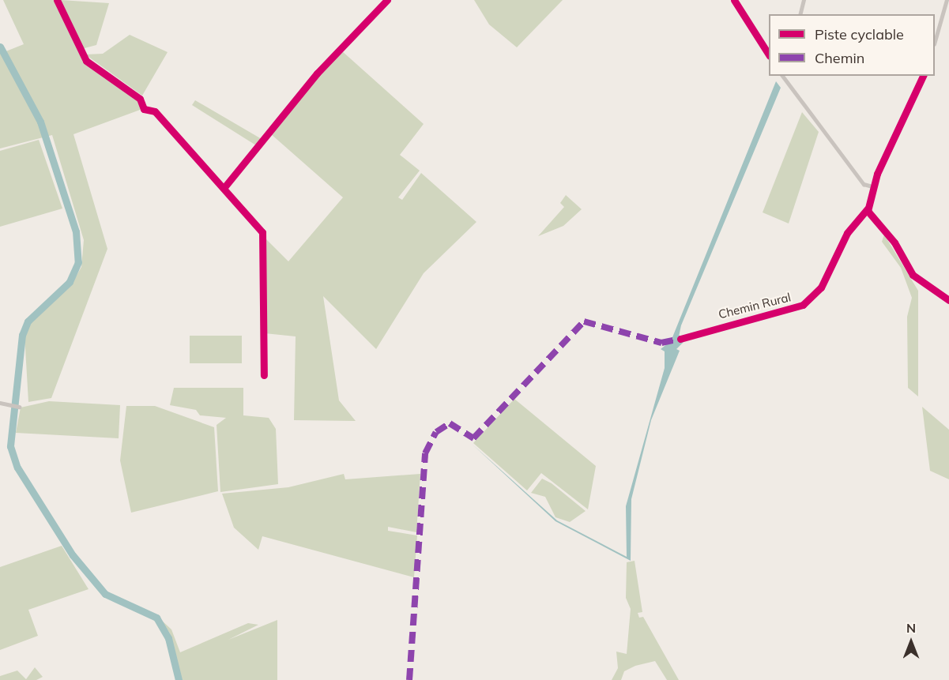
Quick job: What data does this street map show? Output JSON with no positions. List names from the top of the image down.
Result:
{
  "streets": {
    "street": ["Chemin Rural"]
  },
  "legend": ["Piste cyclable", "Chemin"],
  "north": "top"
}
